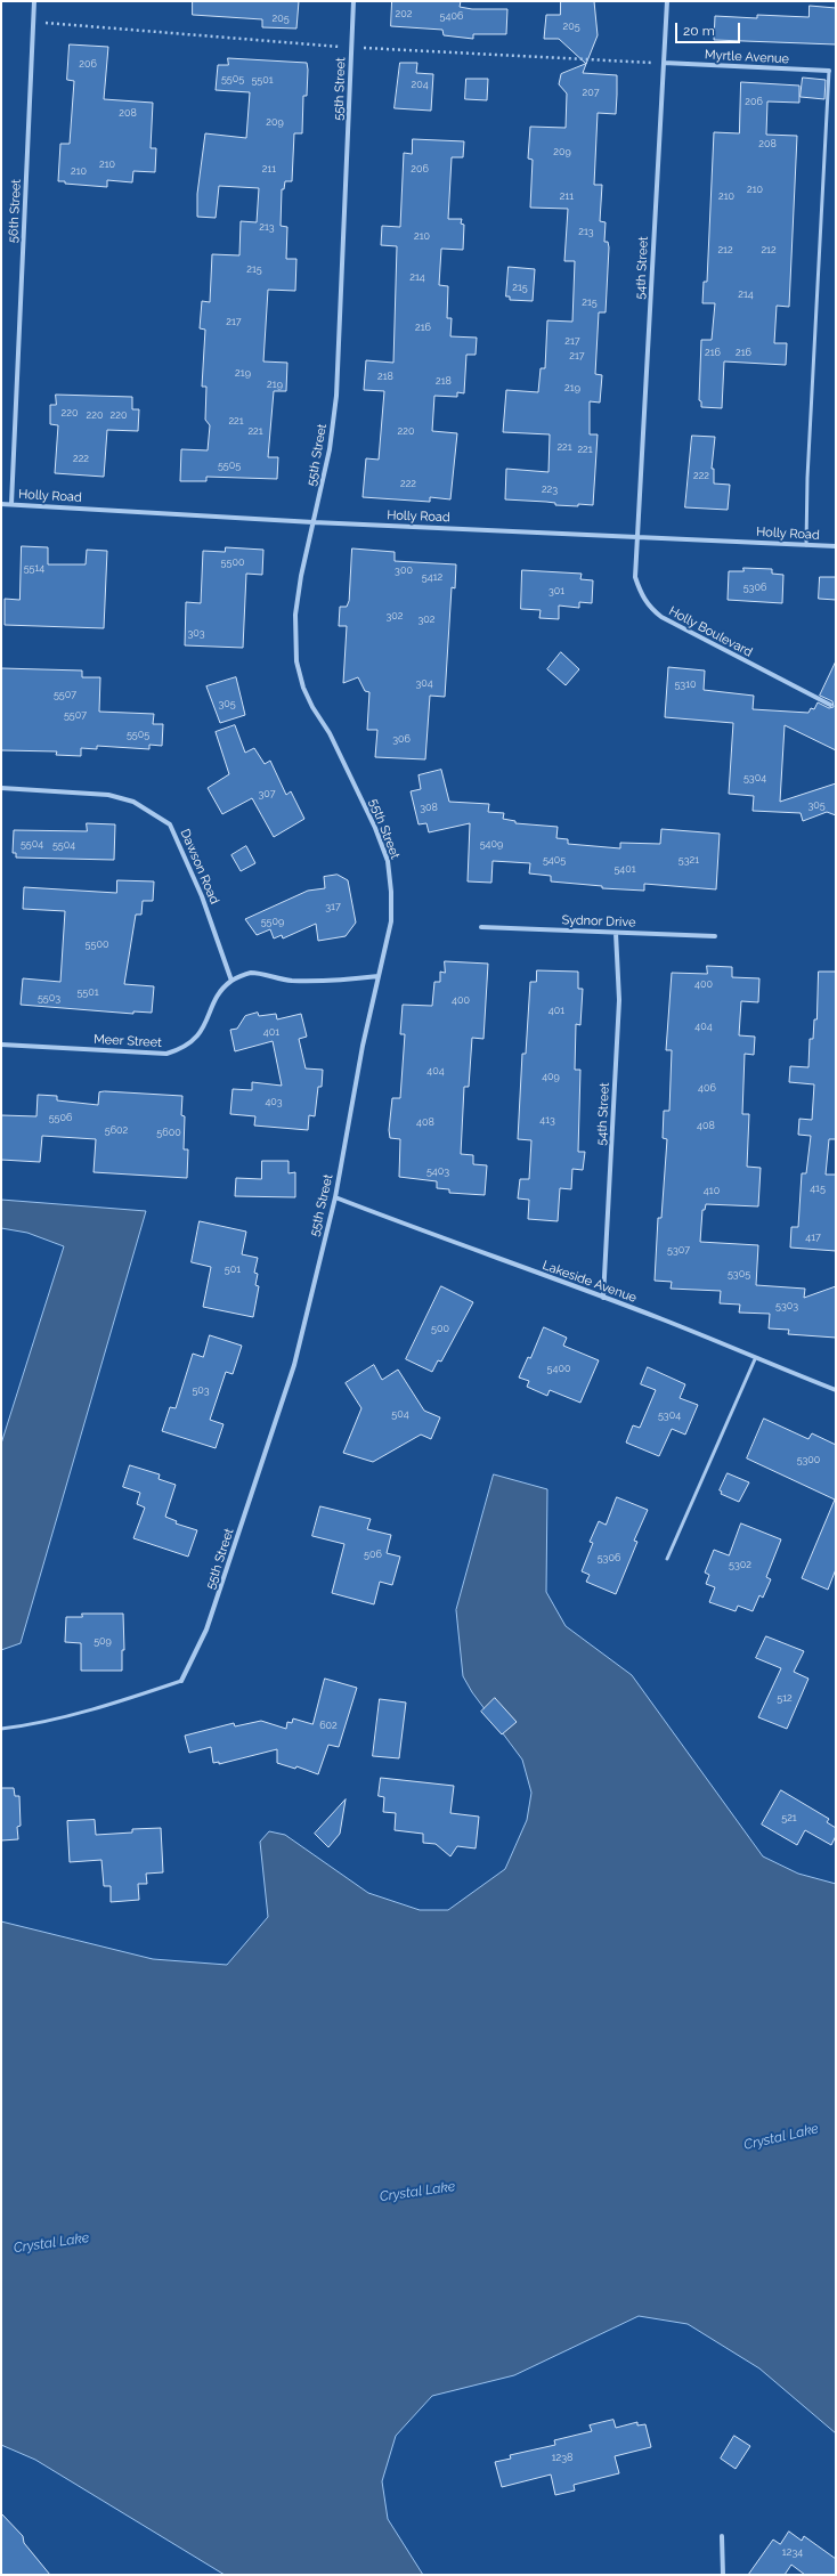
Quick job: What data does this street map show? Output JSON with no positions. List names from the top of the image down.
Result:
{
  "streets": {
    "street": [
      "Myrtle Avenue",
      "55th Street",
      "56th Street",
      "54th Street",
      "Holly Road",
      "Holly Boulevard",
      "Dawson Road",
      "Sydnor Drive",
      "Meer Street",
      "Lakeside Avenue"
    ]
  },
  "crossings": [
    ["Myrtle Avenue", "54th Street"],
    ["55th Street", "Holly Road"],
    ["55th Street", "Lakeside Avenue"],
    ["56th Street", "Holly Road"],
    ["54th Street", "Holly Road"],
    ["54th Street", "Holly Boulevard"],
    ["54th Street", "Sydnor Drive"],
    ["54th Street", "Lakeside Avenue"],
    ["Holly Road", "Holly Boulevard"],
    ["Dawson Road", "Meer Street"]
  ],
  "water": ["Crystal Lake"],
  "house_numbers": [
    "202",
    "5406",
    "205",
    "205",
    "206",
    "5505",
    "5501",
    "204",
    "207",
    "206",
    "208",
    "209",
    "208",
    "209",
    "210",
    "211",
    "206",
    "210",
    "210",
    "211",
    "210",
    "213",
    "213",
    "210",
    "212",
    "212",
    "215",
    "214",
    "215",
    "214",
    "215",
    "217",
    "216",
    "217",
    "216",
    "216",
    "217",
    "219",
    "218",
    "218",
    "219",
    "219",
    "220",
    "220",
    "220",
    "221",
    "221",
    "220",
    "221",
    "221",
    "222",
    "5505",
    "222",
    "222",
    "223",
    "5500",
    "5514",
    "300",
    "5412",
    "5306",
    "301",
    "302",
    "302",
    "303",
    "304",
    "5310",
    "5507",
    "305",
    "5507",
    "5505",
    "306",
    "5304",
    "307",
    "305",
    "308",
    "5504",
    "5409",
    "5504",
    "5405",
    "5321",
    "5401",
    "317",
    "5509",
    "5500",
    "400",
    "5501",
    "5503",
    "400",
    "401",
    "404",
    "401",
    "404",
    "409",
    "406",
    "403",
    "5506",
    "413",
    "408",
    "408",
    "5602",
    "5600",
    "5403",
    "415",
    "410",
    "417",
    "5307",
    "501",
    "5305",
    "5303",
    "500",
    "5400",
    "503",
    "504",
    "5304",
    "5300",
    "506",
    "5306",
    "5302",
    "509",
    "512",
    "602",
    "521",
    "1238",
    "1234"
  ],
  "scale_bar": "20 m"
}
